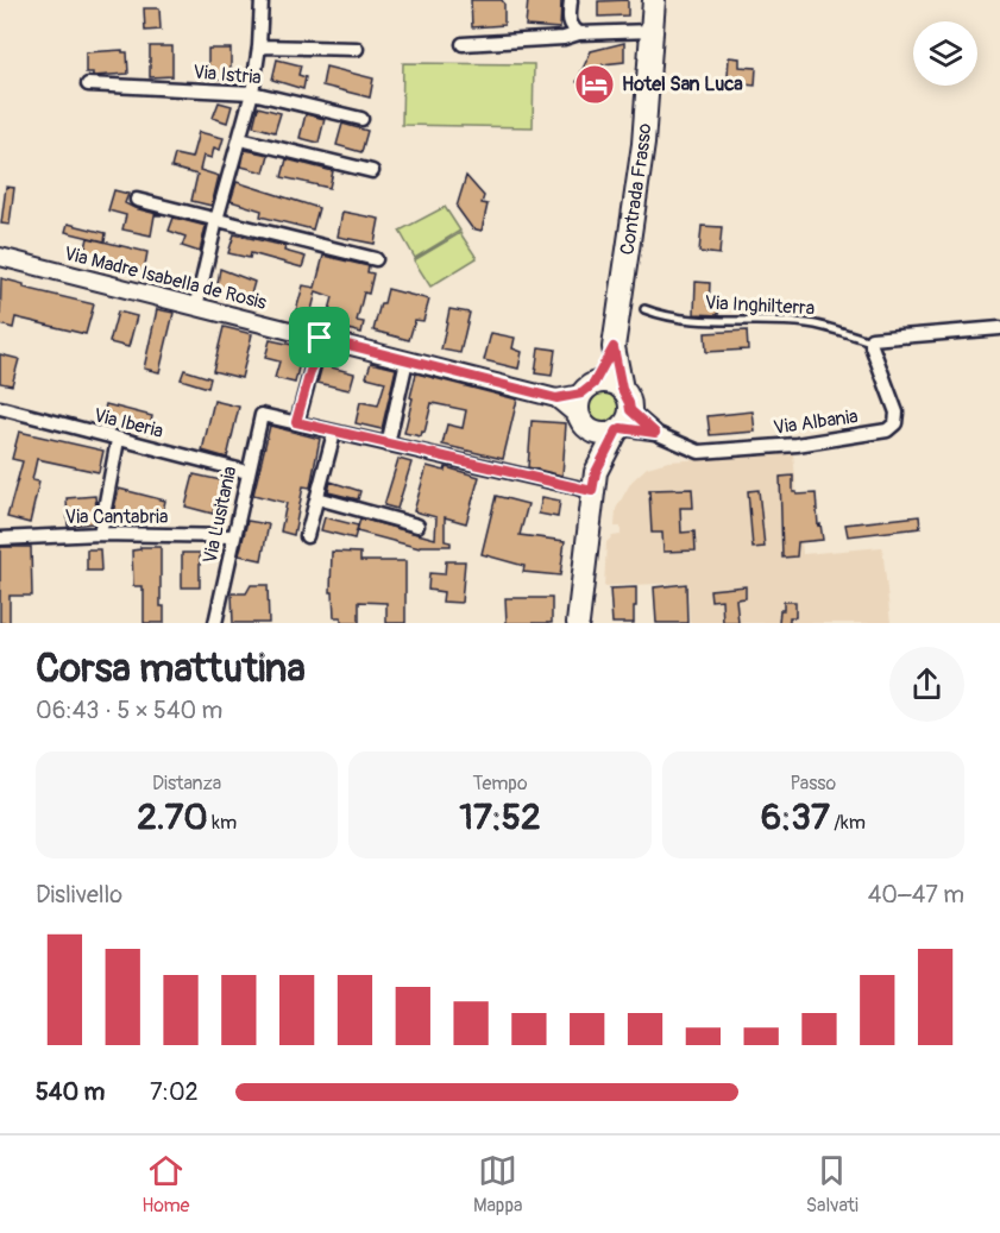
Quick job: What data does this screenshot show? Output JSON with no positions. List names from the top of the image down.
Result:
{
  "streets": {
    "main road": ["Contrada Frasso"],
    "street": [
      "Via Istria",
      "Via Madre Isabella de Rosis",
      "Via Inghilterra",
      "Via Albania",
      "Via Iberia",
      "Via Lusitania",
      "Via Cantabria"
    ]
  },
  "crossings": [
    ["Contrada Frasso", "Via Madre Isabella de Rosis"],
    ["Contrada Frasso", "Via Albania"],
    ["Via Madre Isabella de Rosis", "Via Albania"],
    ["Via Inghilterra", "Via Albania"],
    ["Via Iberia", "Via Lusitania"],
    ["Via Lusitania", "Via Cantabria"]
  ],
  "places": {
    "hotel": ["Hotel San Luca"]
  },
  "page": {
    "heading": ["Corsa mattutina", "06:43 · 5 × 540 m"],
    "stats": [
      ["Distanza", "2.70 km"],
      ["Tempo", "17:52"],
      ["Passo", "6:37 /km"]
    ],
    "chart": ["Dislivello", "40–47 m"],
    "list": [
      {
        "name": "540 m",
        "note": "7:02"
      }
    ],
    "tabs": ["Home", "Mappa", "Salvati"]
  }
}
